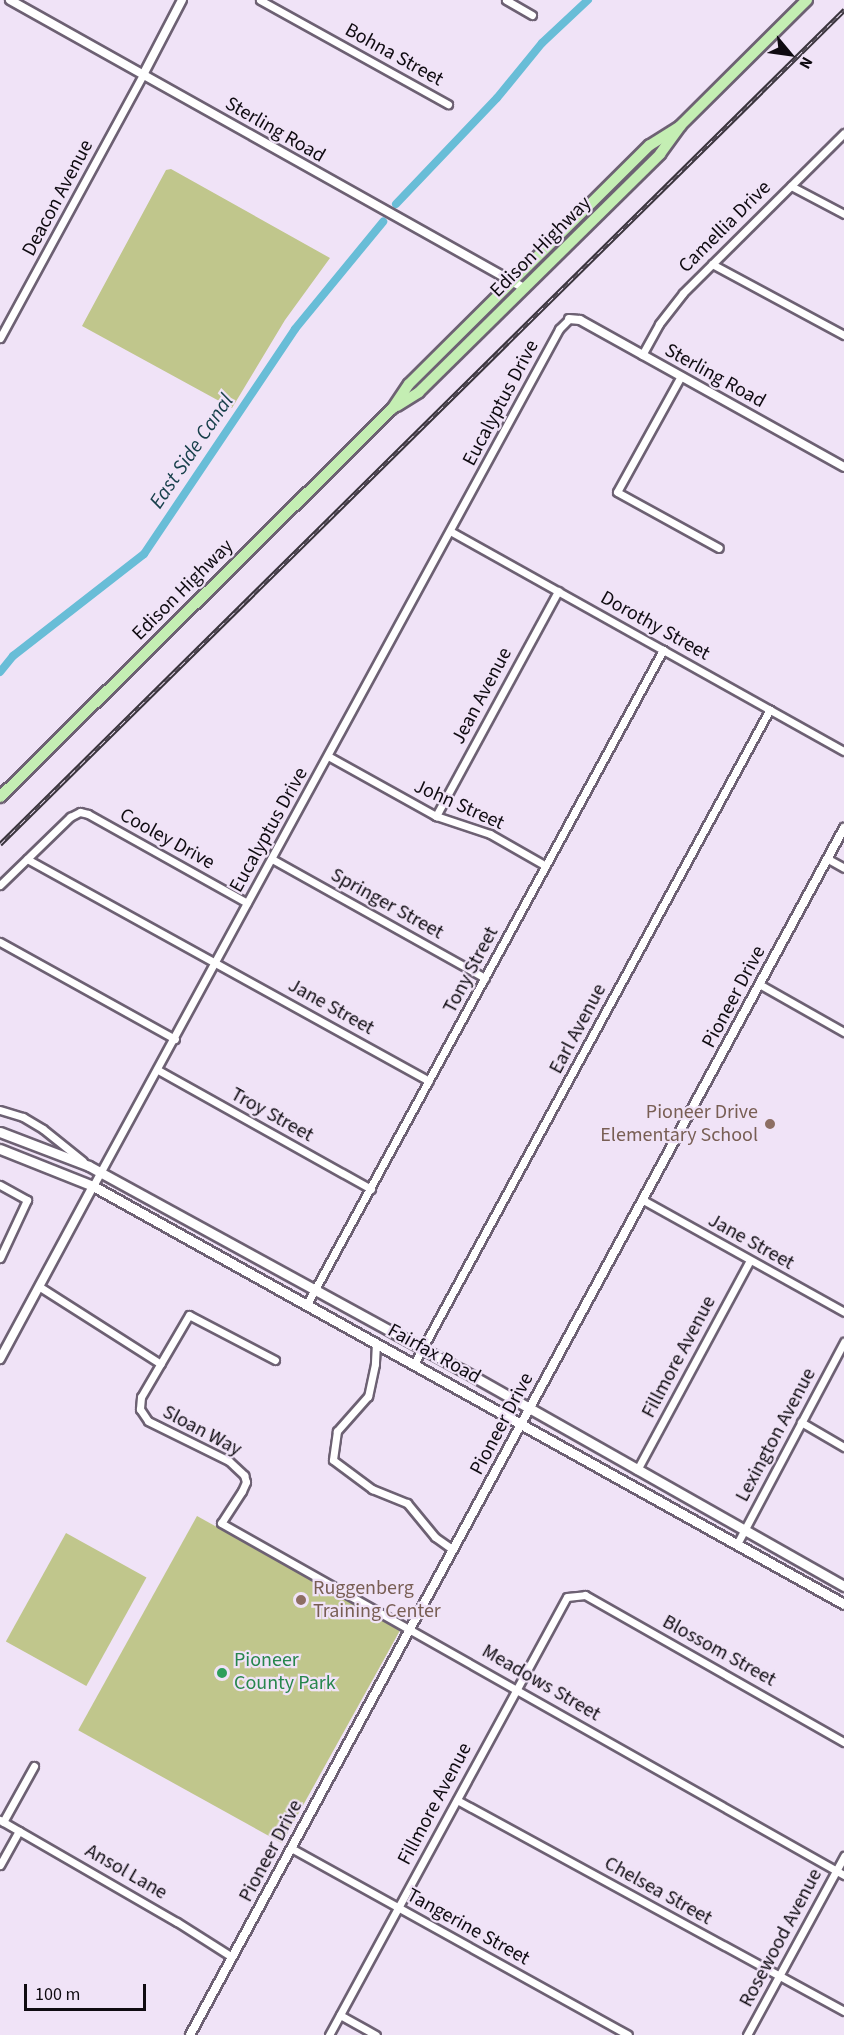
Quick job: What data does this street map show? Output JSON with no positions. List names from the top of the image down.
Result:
{
  "streets": {
    "main road": ["Edison Highway", "Fairfax Road"],
    "street": [
      "Bohna Street",
      "Sterling Road",
      "Deacon Avenue",
      "Camellia Drive",
      "Eucalyptus Drive",
      "Dorothy Street",
      "Jean Avenue",
      "John Street",
      "Cooley Drive",
      "Springer Street",
      "Tony Street",
      "Pioneer Drive",
      "Jane Street",
      "Earl Avenue",
      "Troy Street",
      "Fillmore Avenue",
      "Sloan Way",
      "Lexington Avenue",
      "Blossom Street",
      "Meadows Street",
      "Ansol Lane",
      "Chelsea Street",
      "Tangerine Street",
      "Rosewood Avenue"
    ]
  },
  "crossings": [
    ["Sterling Road", "Deacon Avenue"],
    ["Sterling Road", "Camellia Drive"],
    ["Sterling Road", "Edison Highway"],
    ["Sterling Road", "Eucalyptus Drive"],
    ["Eucalyptus Drive", "Dorothy Street"],
    ["Eucalyptus Drive", "John Street"],
    ["Eucalyptus Drive", "Cooley Drive"],
    ["Eucalyptus Drive", "Springer Street"],
    ["Eucalyptus Drive", "Jane Street"],
    ["Eucalyptus Drive", "Troy Street"],
    ["Eucalyptus Drive", "Fairfax Road"],
    ["Dorothy Street", "Jean Avenue"],
    ["Dorothy Street", "Tony Street"],
    ["Dorothy Street", "Earl Avenue"],
    ["Jean Avenue", "John Street"],
    ["John Street", "Tony Street"],
    ["Cooley Drive", "Jane Street"],
    ["Springer Street", "Tony Street"],
    ["Tony Street", "Jane Street"],
    ["Tony Street", "Troy Street"],
    ["Tony Street", "Fairfax Road"],
    ["Pioneer Drive", "Jane Street"],
    ["Pioneer Drive", "Fairfax Road"],
    ["Pioneer Drive", "Meadows Street"],
    ["Pioneer Drive", "Ansol Lane"],
    ["Pioneer Drive", "Tangerine Street"],
    ["Jane Street", "Fillmore Avenue"],
    ["Earl Avenue", "Fairfax Road"],
    ["Fairfax Road", "Fillmore Avenue"],
    ["Fairfax Road", "Lexington Avenue"],
    ["Fillmore Avenue", "Blossom Street"],
    ["Fillmore Avenue", "Meadows Street"],
    ["Fillmore Avenue", "Chelsea Street"],
    ["Fillmore Avenue", "Tangerine Street"],
    ["Sloan Way", "Meadows Street"],
    ["Meadows Street", "Rosewood Avenue"],
    ["Chelsea Street", "Rosewood Avenue"]
  ],
  "water": ["East Side Canal"],
  "places": ["Pioneer Drive Elementary School", "Ruggenberg Training Center", "Pioneer County Park"],
  "scale_bar": "100 m",
  "north": "bottom right"
}
